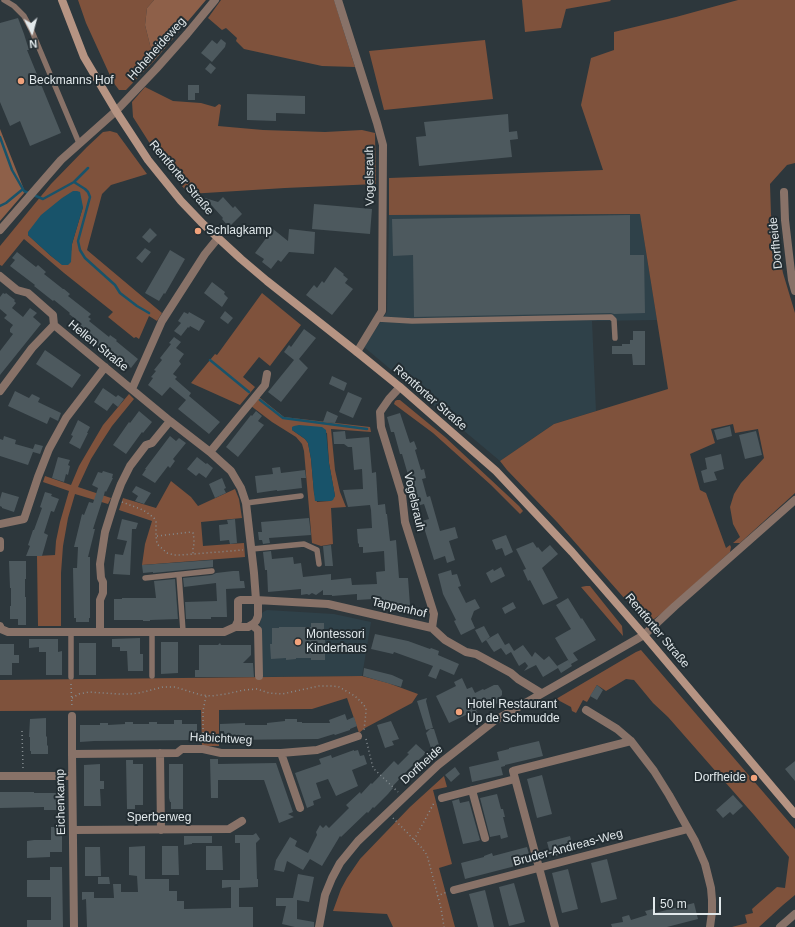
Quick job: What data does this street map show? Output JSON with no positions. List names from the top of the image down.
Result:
{
  "streets": {
    "main road": ["Rentforter Straße"],
    "street": [
      "Hoheheideweg",
      "Vogelsrauh",
      "Dorfheide",
      "Hellen Straße",
      "Tappenhof",
      "Habichtweg",
      "Eichenkamp",
      "Sperberweg",
      "Bruder-Andreas-Weg"
    ]
  },
  "crossings": [
    ["Hoheheideweg", "Rentforter Straße"],
    ["Vogelsrauh", "Rentforter Straße"],
    ["Vogelsrauh", "Tappenhof"],
    ["Rentforter Straße", "Dorfheide"],
    ["Rentforter Straße", "Hellen Straße"],
    ["Dorfheide", "Tappenhof"],
    ["Hellen Straße", "Tappenhof"],
    ["Habichtweg", "Eichenkamp"],
    ["Eichenkamp", "Sperberweg"]
  ],
  "places": [
    "Beckmanns Hof",
    "Schlagkamp",
    "Montessori Kinderhaus",
    "Hotel Restaurant Up de Schmudde",
    "Dorfheide"
  ],
  "scale_bar": "50 m",
  "north": "bottom"
}
